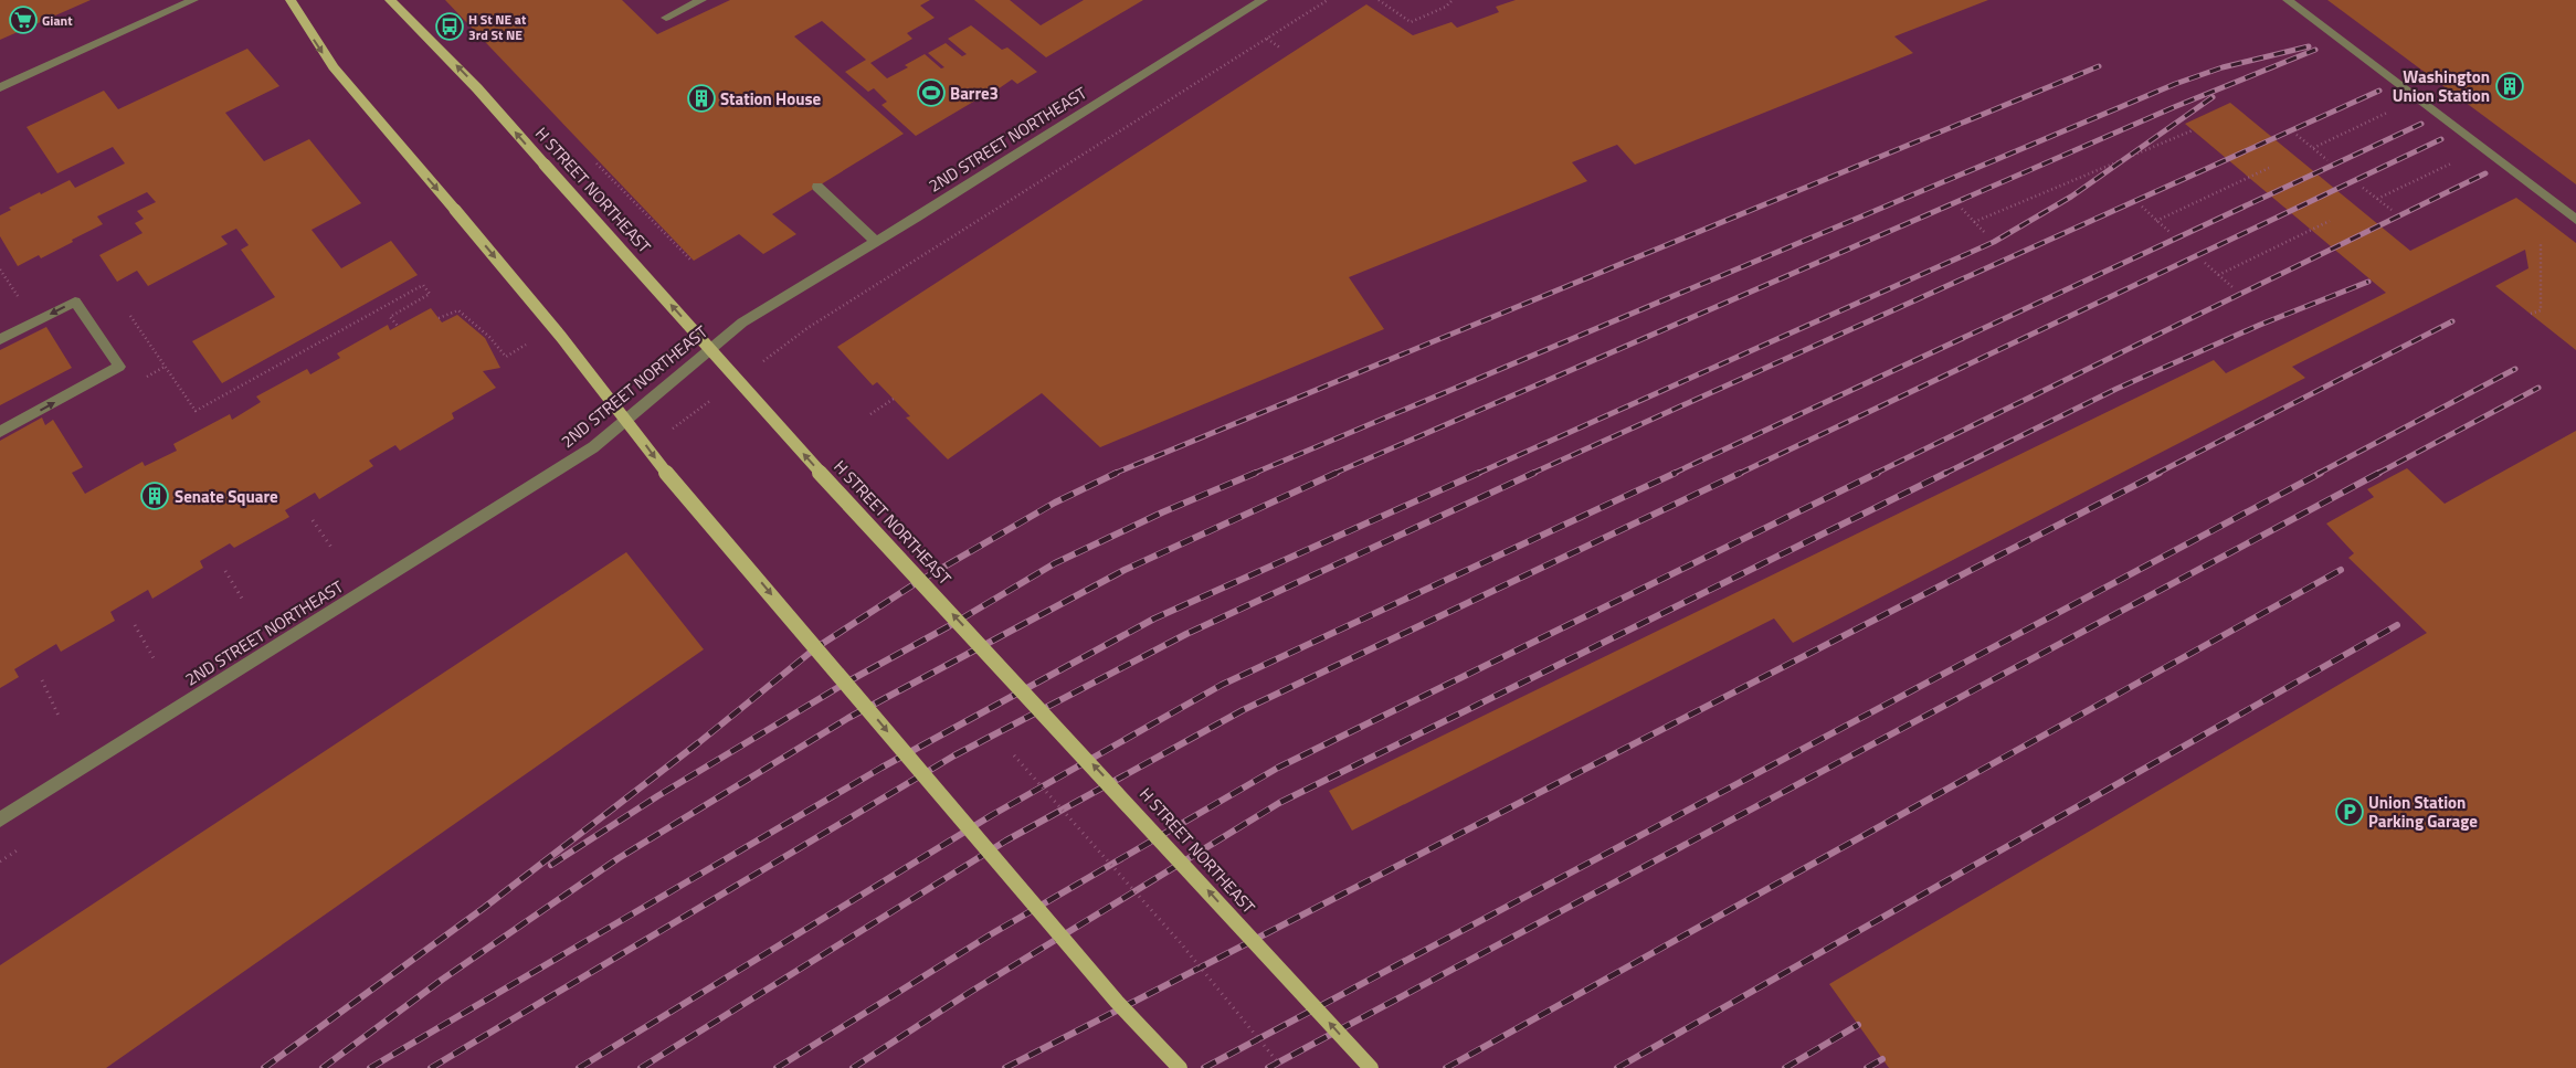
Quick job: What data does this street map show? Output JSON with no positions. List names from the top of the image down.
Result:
{
  "streets": {
    "main road": ["H STREET NORTHEAST"],
    "street": ["2ND STREET NORTHEAST"]
  },
  "places": {
    "supermarket": ["Giant"],
    "bus stop": ["H St NE at 3rd St NE"],
    "building": ["Washington Union Station", "Station House", "Senate Square"],
    "sports": ["Barre3"],
    "parking": ["Union Station Parking Garage"]
  }
}
